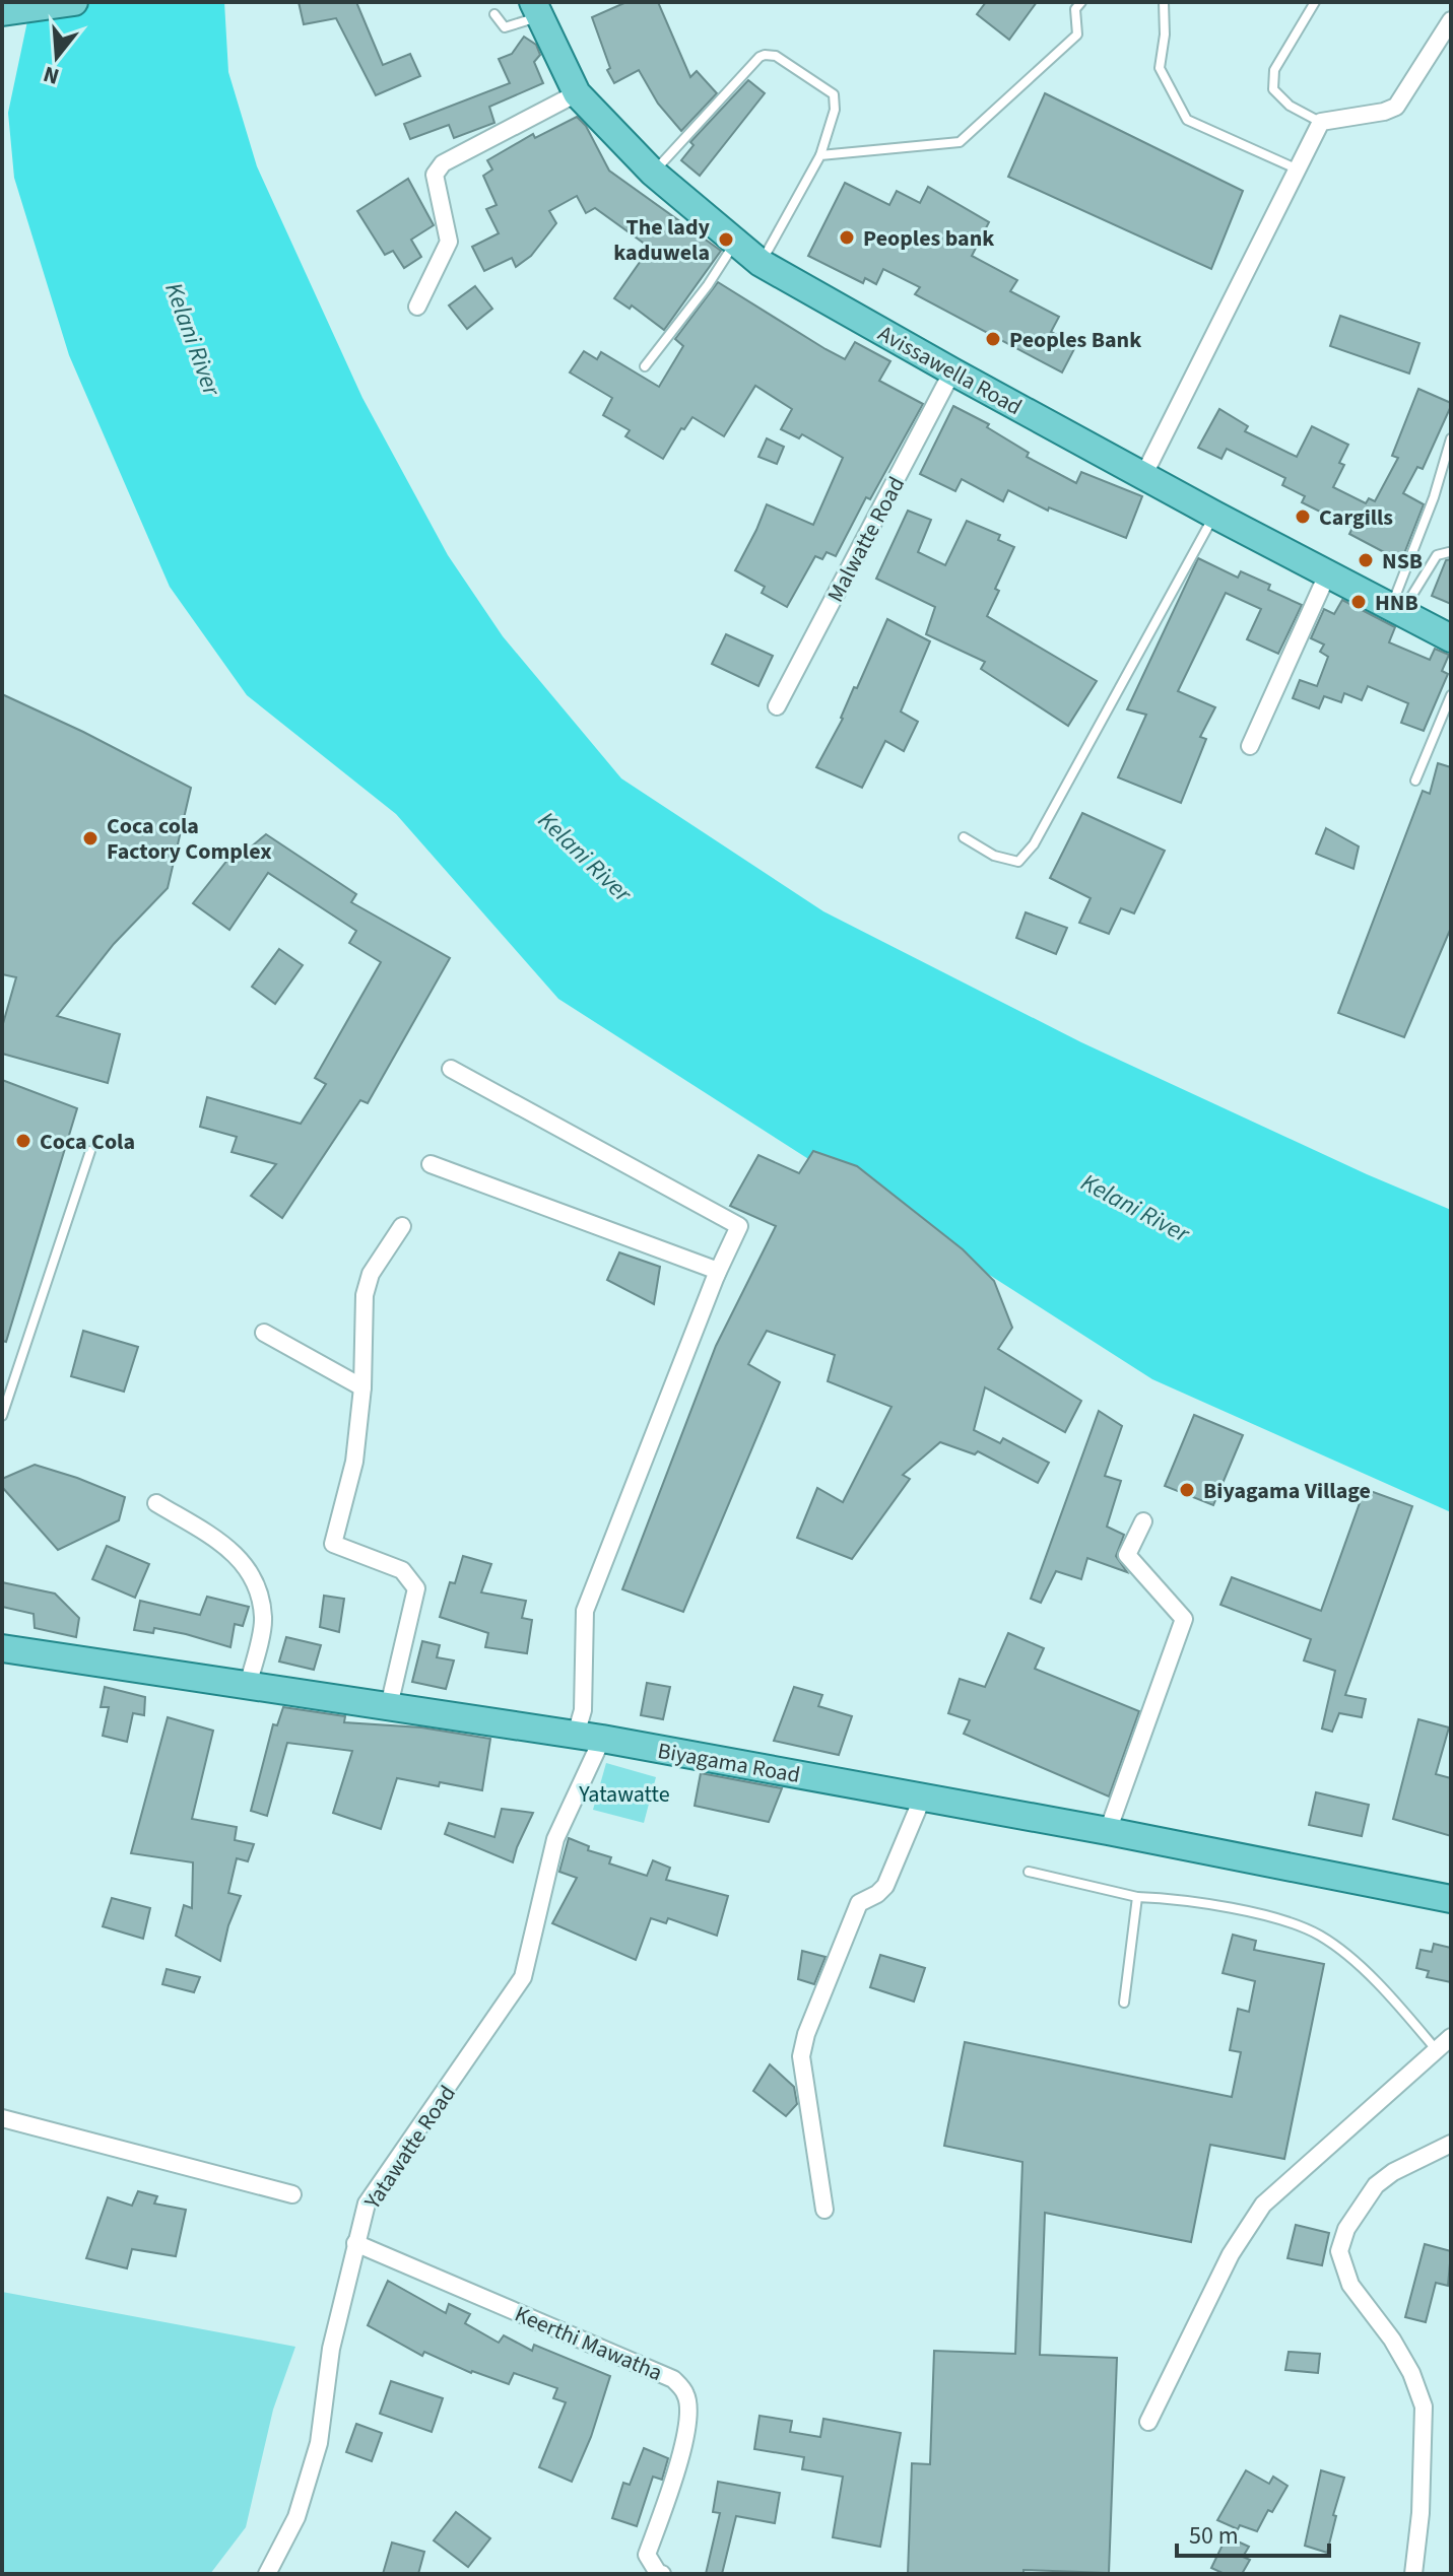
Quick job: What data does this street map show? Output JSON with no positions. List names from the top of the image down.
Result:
{
  "streets": {
    "main road": ["Avissawella Road", "Biyagama Road"],
    "street": ["Malwatte Road", "Yatawatte Road", "Keerthi Mawatha"]
  },
  "crossings": [
    ["Avissawella Road", "Malwatte Road"],
    ["Biyagama Road", "Yatawatte Road"],
    ["Yatawatte Road", "Keerthi Mawatha"]
  ],
  "water": ["Kelani River"],
  "parks": ["Yatawatte"],
  "places": [
    "Peoples bank",
    "The lady kaduwela",
    "Peoples Bank",
    "Cargills",
    "NSB",
    "HNB",
    "Coca cola Factory Complex",
    "Coca Cola",
    "Biyagama Village"
  ],
  "scale_bar": "50 m",
  "north": "bottom"
}
